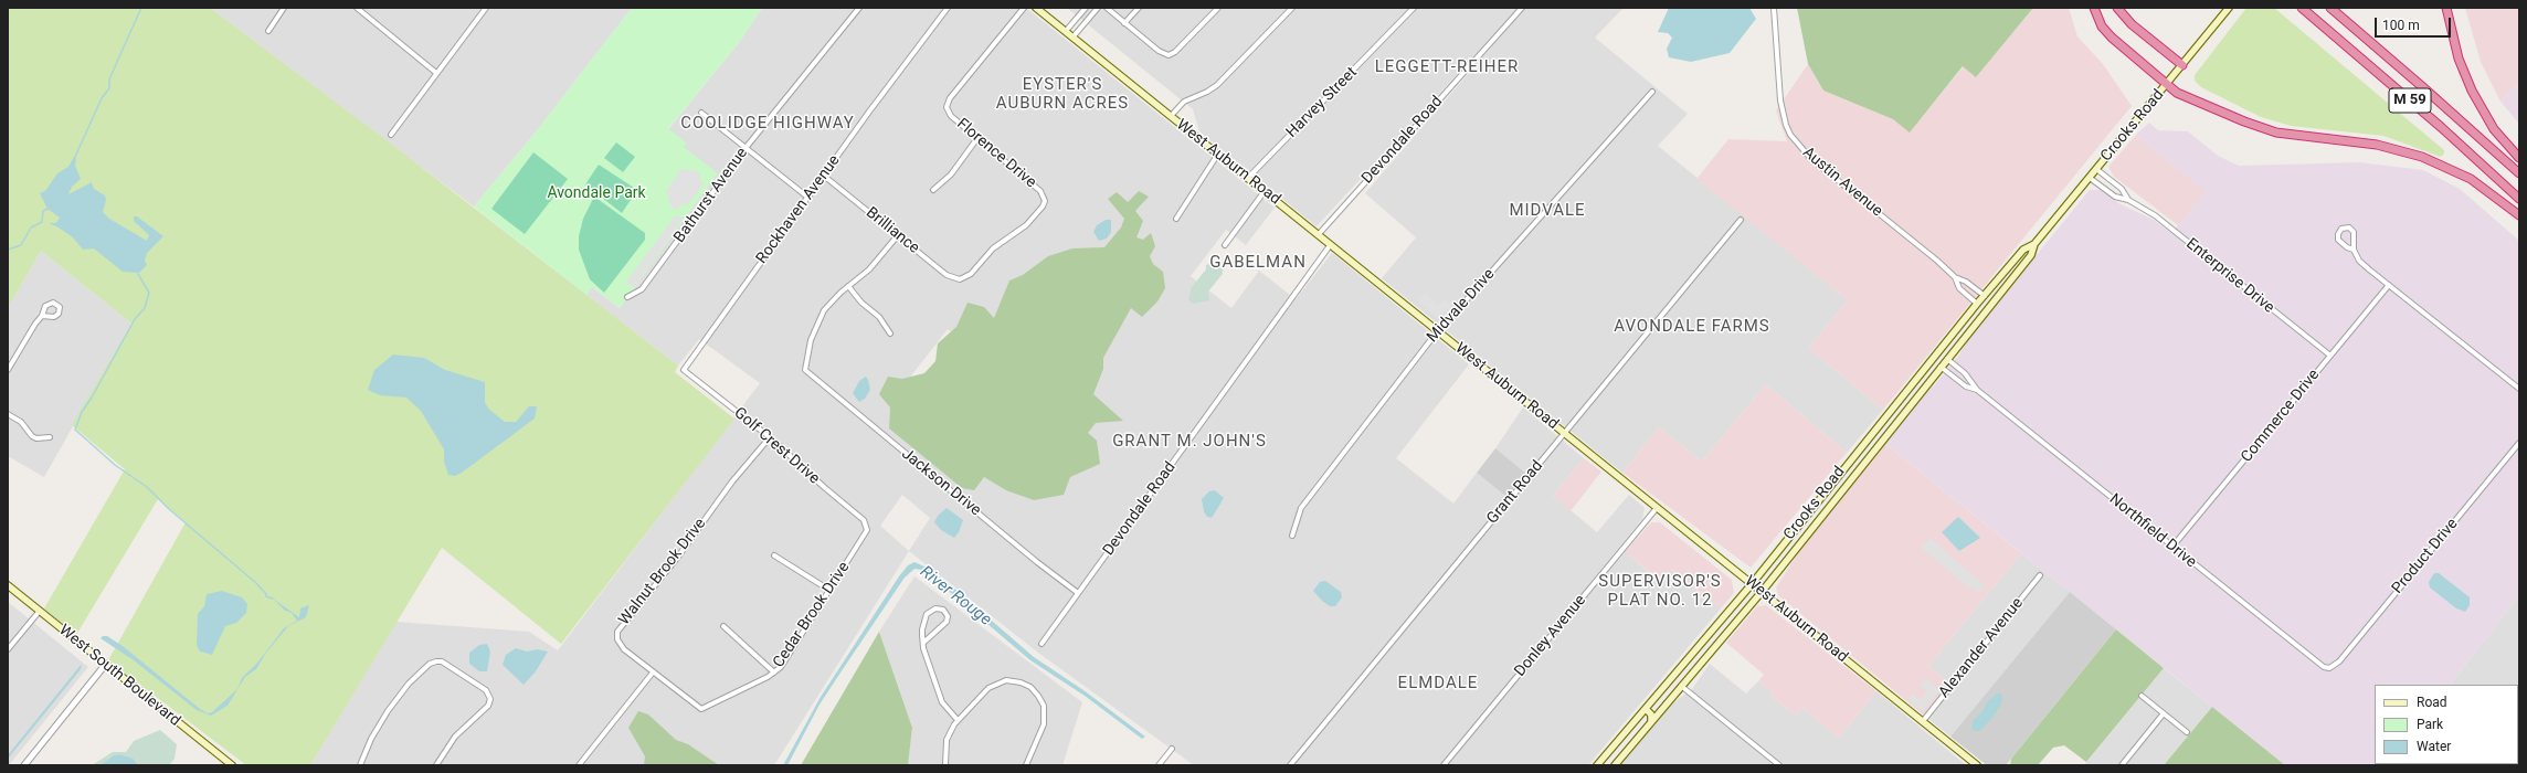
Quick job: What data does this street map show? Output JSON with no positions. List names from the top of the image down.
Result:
{
  "streets": {
    "highway": ["M 59"],
    "main road": ["Crooks Road", "West Auburn Road", "West South Boulevard"],
    "street": [
      "Harvey Street",
      "Devondale Road",
      "Florence Drive",
      "Austin Avenue",
      "Bathurst Avenue",
      "Rockhaven Avenue",
      "Brilliance",
      "Enterprise Drive",
      "Midvale Drive",
      "Commerce Drive",
      "Golf Crest Drive",
      "Jackson Drive",
      "Grant Road",
      "Northfield Drive",
      "Product Drive",
      "Walnut Brook Drive",
      "Cedar Brook Drive",
      "Donley Avenue",
      "Alexander Avenue"
    ]
  },
  "crossings": [
    ["Harvey Street", "West Auburn Road"],
    ["Crooks Road", "West Auburn Road"],
    ["Crooks Road", "Austin Avenue"],
    ["Crooks Road", "Enterprise Drive"],
    ["Crooks Road", "Northfield Drive"],
    ["Devondale Road", "West Auburn Road"],
    ["Devondale Road", "Jackson Drive"],
    ["Florence Drive", "Brilliance"],
    ["West Auburn Road", "Midvale Drive"],
    ["West Auburn Road", "Grant Road"],
    ["West Auburn Road", "Donley Avenue"],
    ["West Auburn Road", "Alexander Avenue"],
    ["Rockhaven Avenue", "Brilliance"],
    ["Rockhaven Avenue", "Golf Crest Drive"],
    ["Enterprise Drive", "Commerce Drive"],
    ["Commerce Drive", "Northfield Drive"],
    ["Golf Crest Drive", "Walnut Brook Drive"],
    ["Golf Crest Drive", "Cedar Brook Drive"],
    ["Northfield Drive", "Product Drive"],
    ["Walnut Brook Drive", "Cedar Brook Drive"]
  ],
  "districts": [
    "LEGGETT-REIHER",
    "EYSTER'S AUBURN ACRES",
    "COOLIDGE HIGHWAY",
    "MIDVALE",
    "GABELMAN",
    "AVONDALE FARMS",
    "GRANT M. JOHN'S",
    "SUPERVISOR'S PLAT NO. 12",
    "ELMDALE"
  ],
  "water": ["River Rouge"],
  "parks": ["Avondale Park"],
  "legend": ["Road", "Park", "Water"],
  "scale_bar": "100 m"
}
